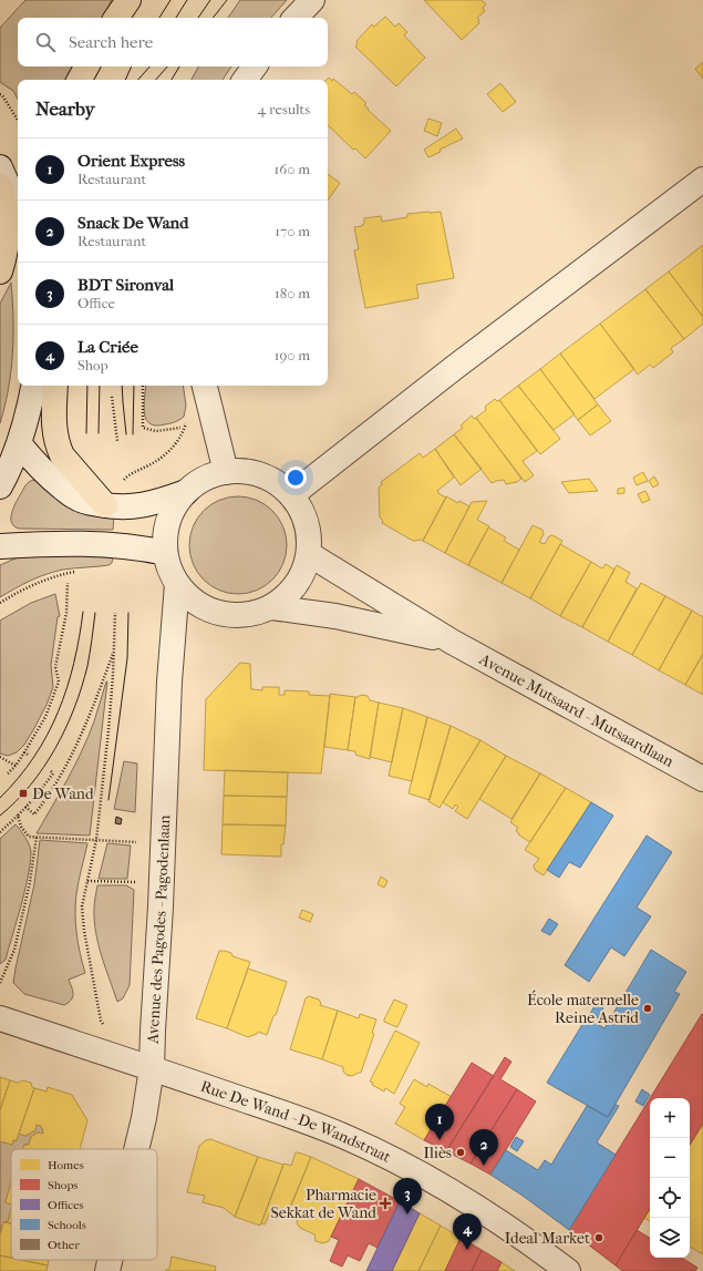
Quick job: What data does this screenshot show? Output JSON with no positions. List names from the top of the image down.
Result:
{
  "streets": {
    "street": ["Avenue Mutsaard - Mutsaardlaan", "Avenue des Pagodes - Pagodenlaan", "Rue De Wand - De Wandstraat"]
  },
  "crossings": [
    ["Avenue Mutsaard - Mutsaardlaan", "Avenue des Pagodes - Pagodenlaan"],
    ["Avenue des Pagodes - Pagodenlaan", "Rue De Wand - De Wandstraat"]
  ],
  "places": {
    "transit": ["De Wand"],
    "other": ["École maternelle Reine Astrid", "Iliès", "Ideal Market"],
    "health": ["Pharmacie Sekkat de Wand"]
  },
  "legend": [
    "Homes",
    "Shops",
    "Offices",
    "Schools",
    "Other"
  ],
  "page": {
    "search": "Search here",
    "heading": ["Nearby", "4 results"],
    "list": [
      {
        "mark": "1",
        "name": "Orient Express",
        "note": "Restaurant",
        "value": "160 m"
      },
      {
        "mark": "2",
        "name": "Snack De Wand",
        "note": "Restaurant",
        "value": "170 m"
      },
      {
        "mark": "3",
        "name": "BDT Sironval",
        "note": "Office",
        "value": "180 m"
      },
      {
        "mark": "4",
        "name": "La Criée",
        "note": "Shop",
        "value": "190 m"
      }
    ],
    "map_buttons": ["+", "−"],
    "pins": [
      "1",
      "2",
      "3",
      "4"
    ]
  }
}
